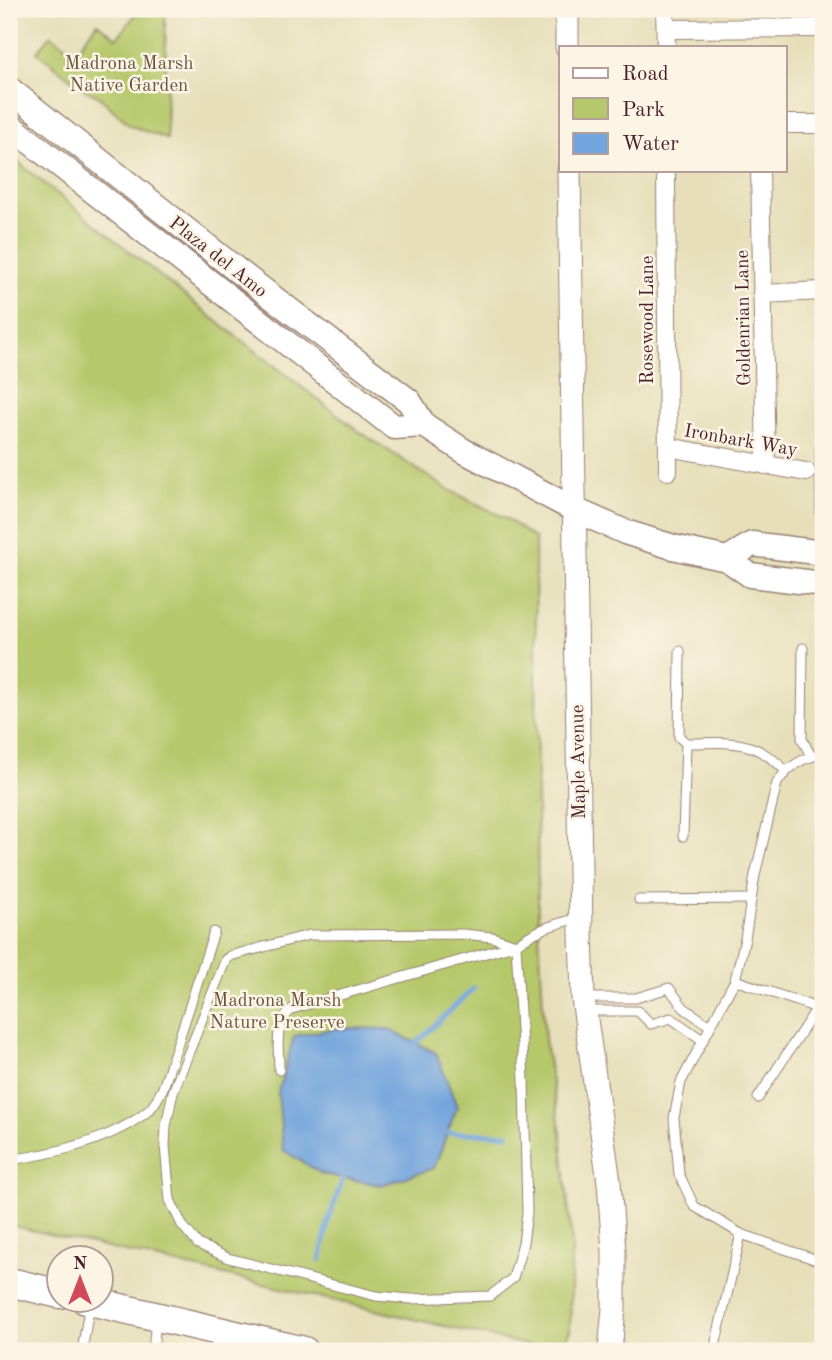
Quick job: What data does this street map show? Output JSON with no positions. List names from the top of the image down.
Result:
{
  "streets": {
    "main road": ["Plaza del Amo"],
    "street": [
      "Goldenrian Lane",
      "Rosewood Lane",
      "Ironbark Way",
      "Maple Avenue"
    ]
  },
  "crossings": [
    ["Plaza del Amo", "Maple Avenue"],
    ["Goldenrian Lane", "Ironbark Way"],
    ["Rosewood Lane", "Ironbark Way"]
  ],
  "parks": ["Madrona Marsh Native Garden", "Madrona Marsh Nature Preserve"],
  "legend": ["Road", "Park", "Water"],
  "north": "top"
}
